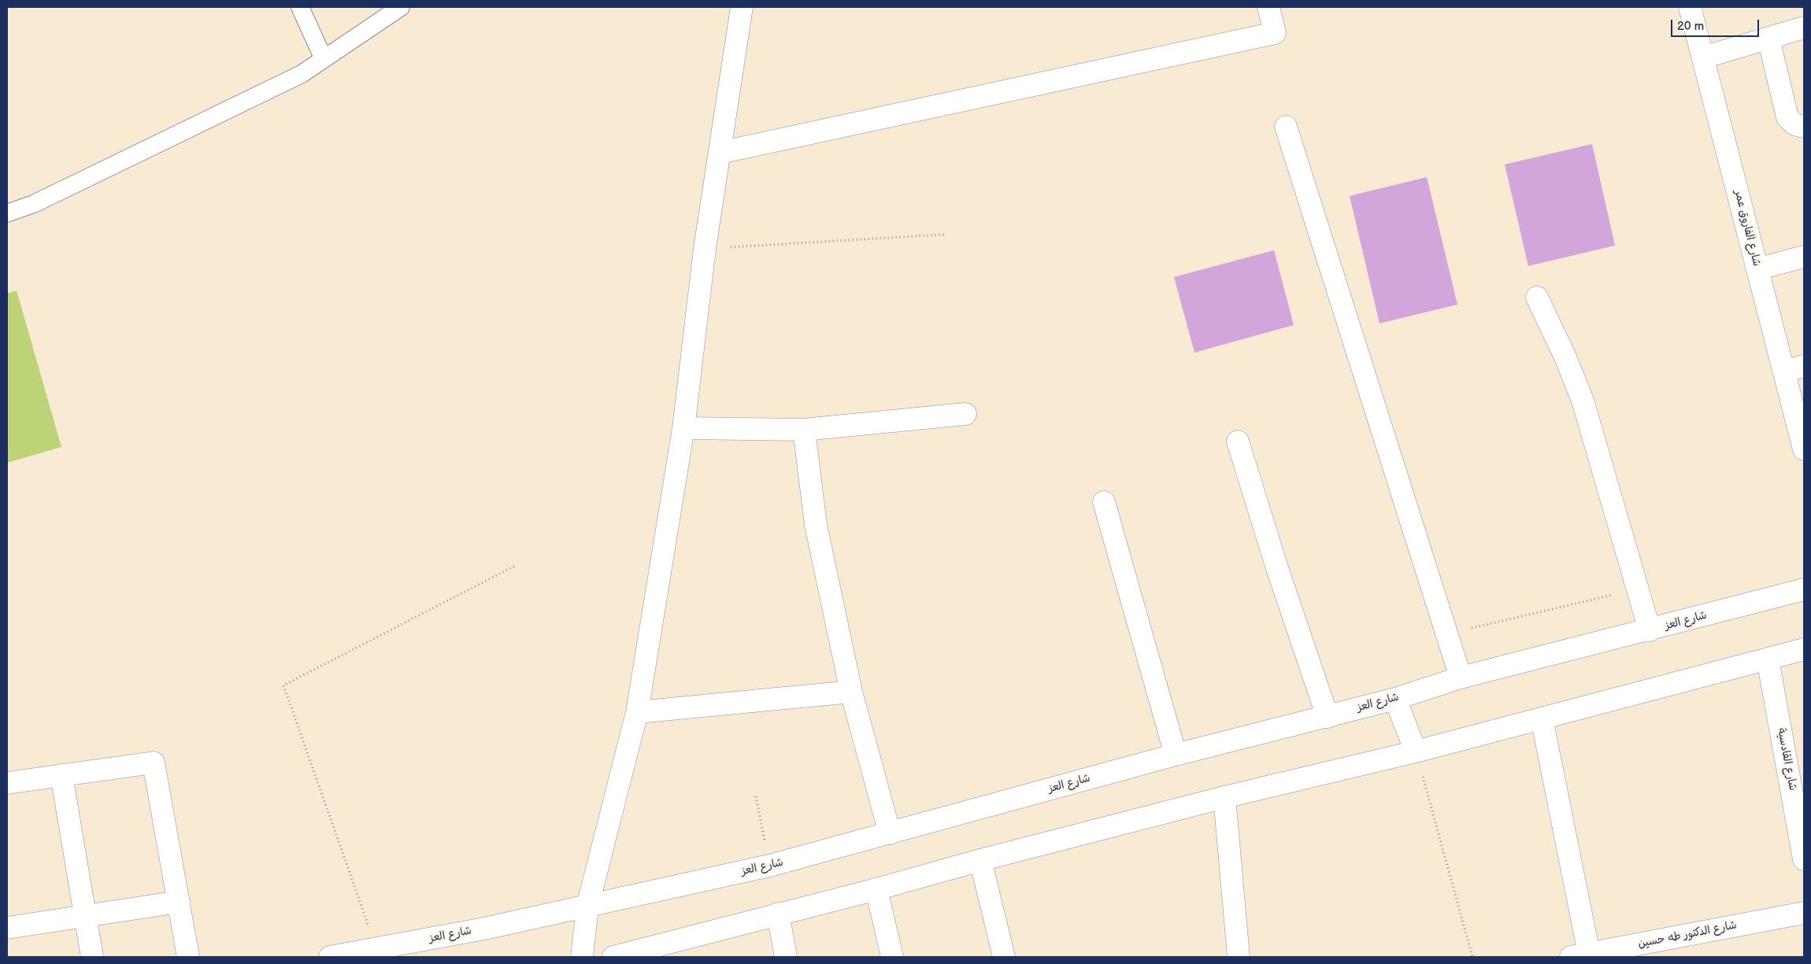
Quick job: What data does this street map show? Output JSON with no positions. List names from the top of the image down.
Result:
{
  "streets": {
    "street": [
      "شارع الفاروق عمر",
      "شارع العز",
      "شارع القادسية",
      "شارع الدكتور طه حسين"
    ]
  },
  "scale_bar": "20 m"
}
